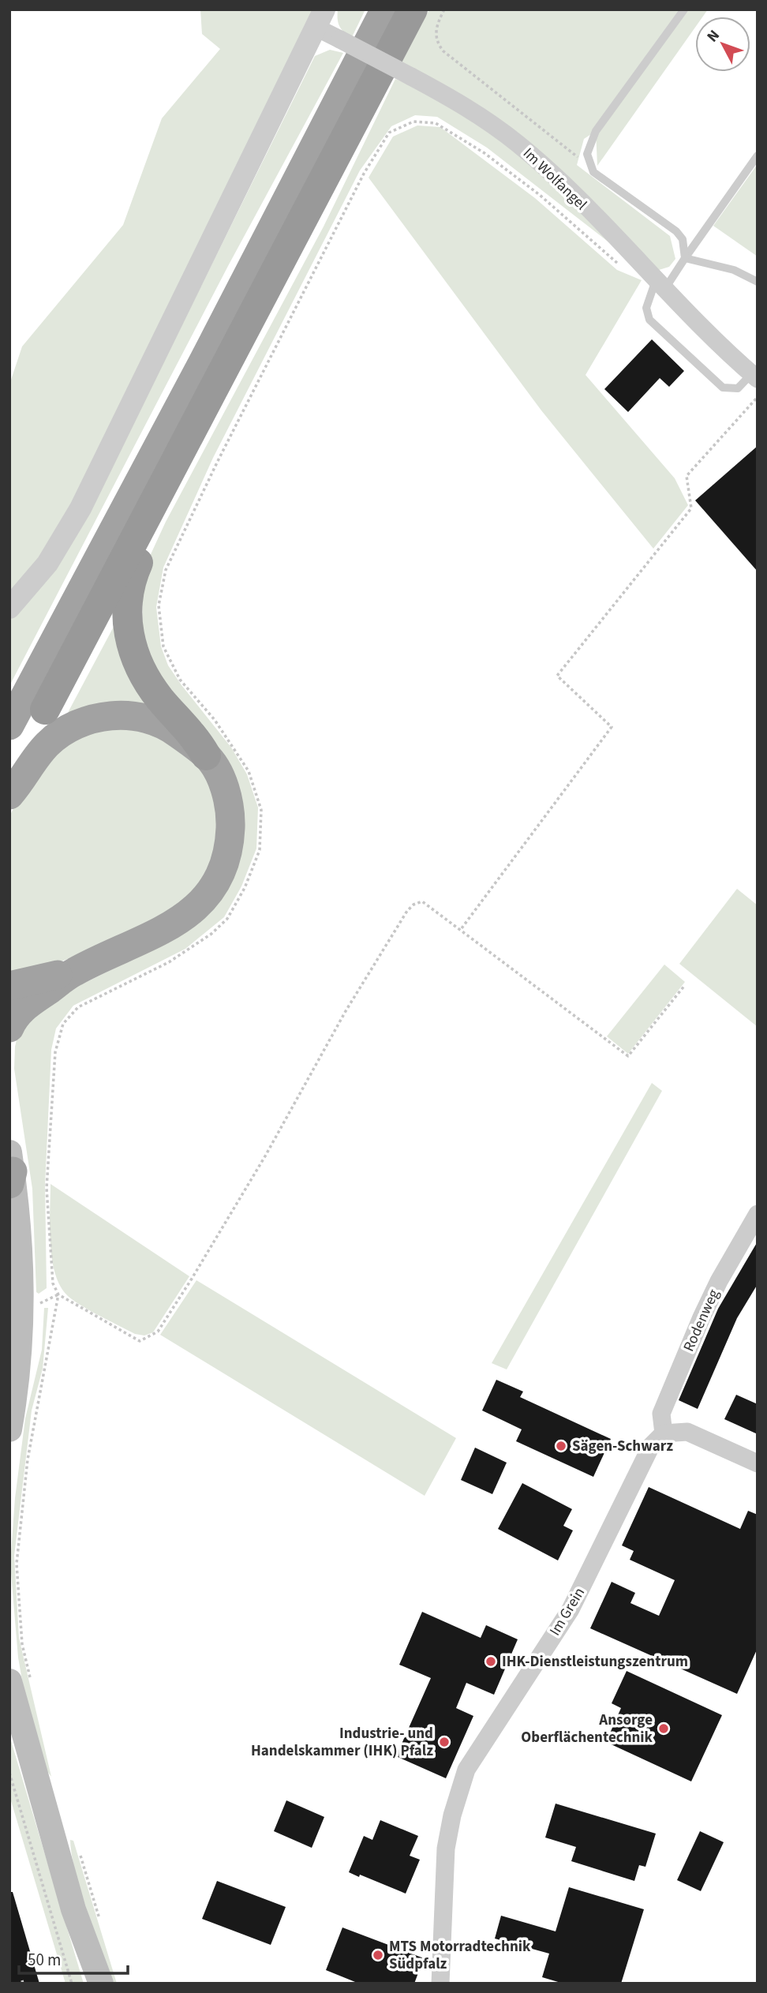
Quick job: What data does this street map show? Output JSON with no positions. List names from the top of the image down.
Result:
{
  "streets": {
    "street": ["Im Wolfangel", "Rodenweg", "Im Grein"]
  },
  "crossings": [
    ["Rodenweg", "Im Grein"]
  ],
  "places": [
    "Sägen-Schwarz",
    "IHK-Dienstleistungszentrum",
    "Ansorge Oberflächentechnik",
    "Industrie- und Handelskammer (IHK) Pfalz",
    "MTS Motorradtechnik Südpfalz"
  ],
  "scale_bar": "50 m",
  "north": "top left"
}
